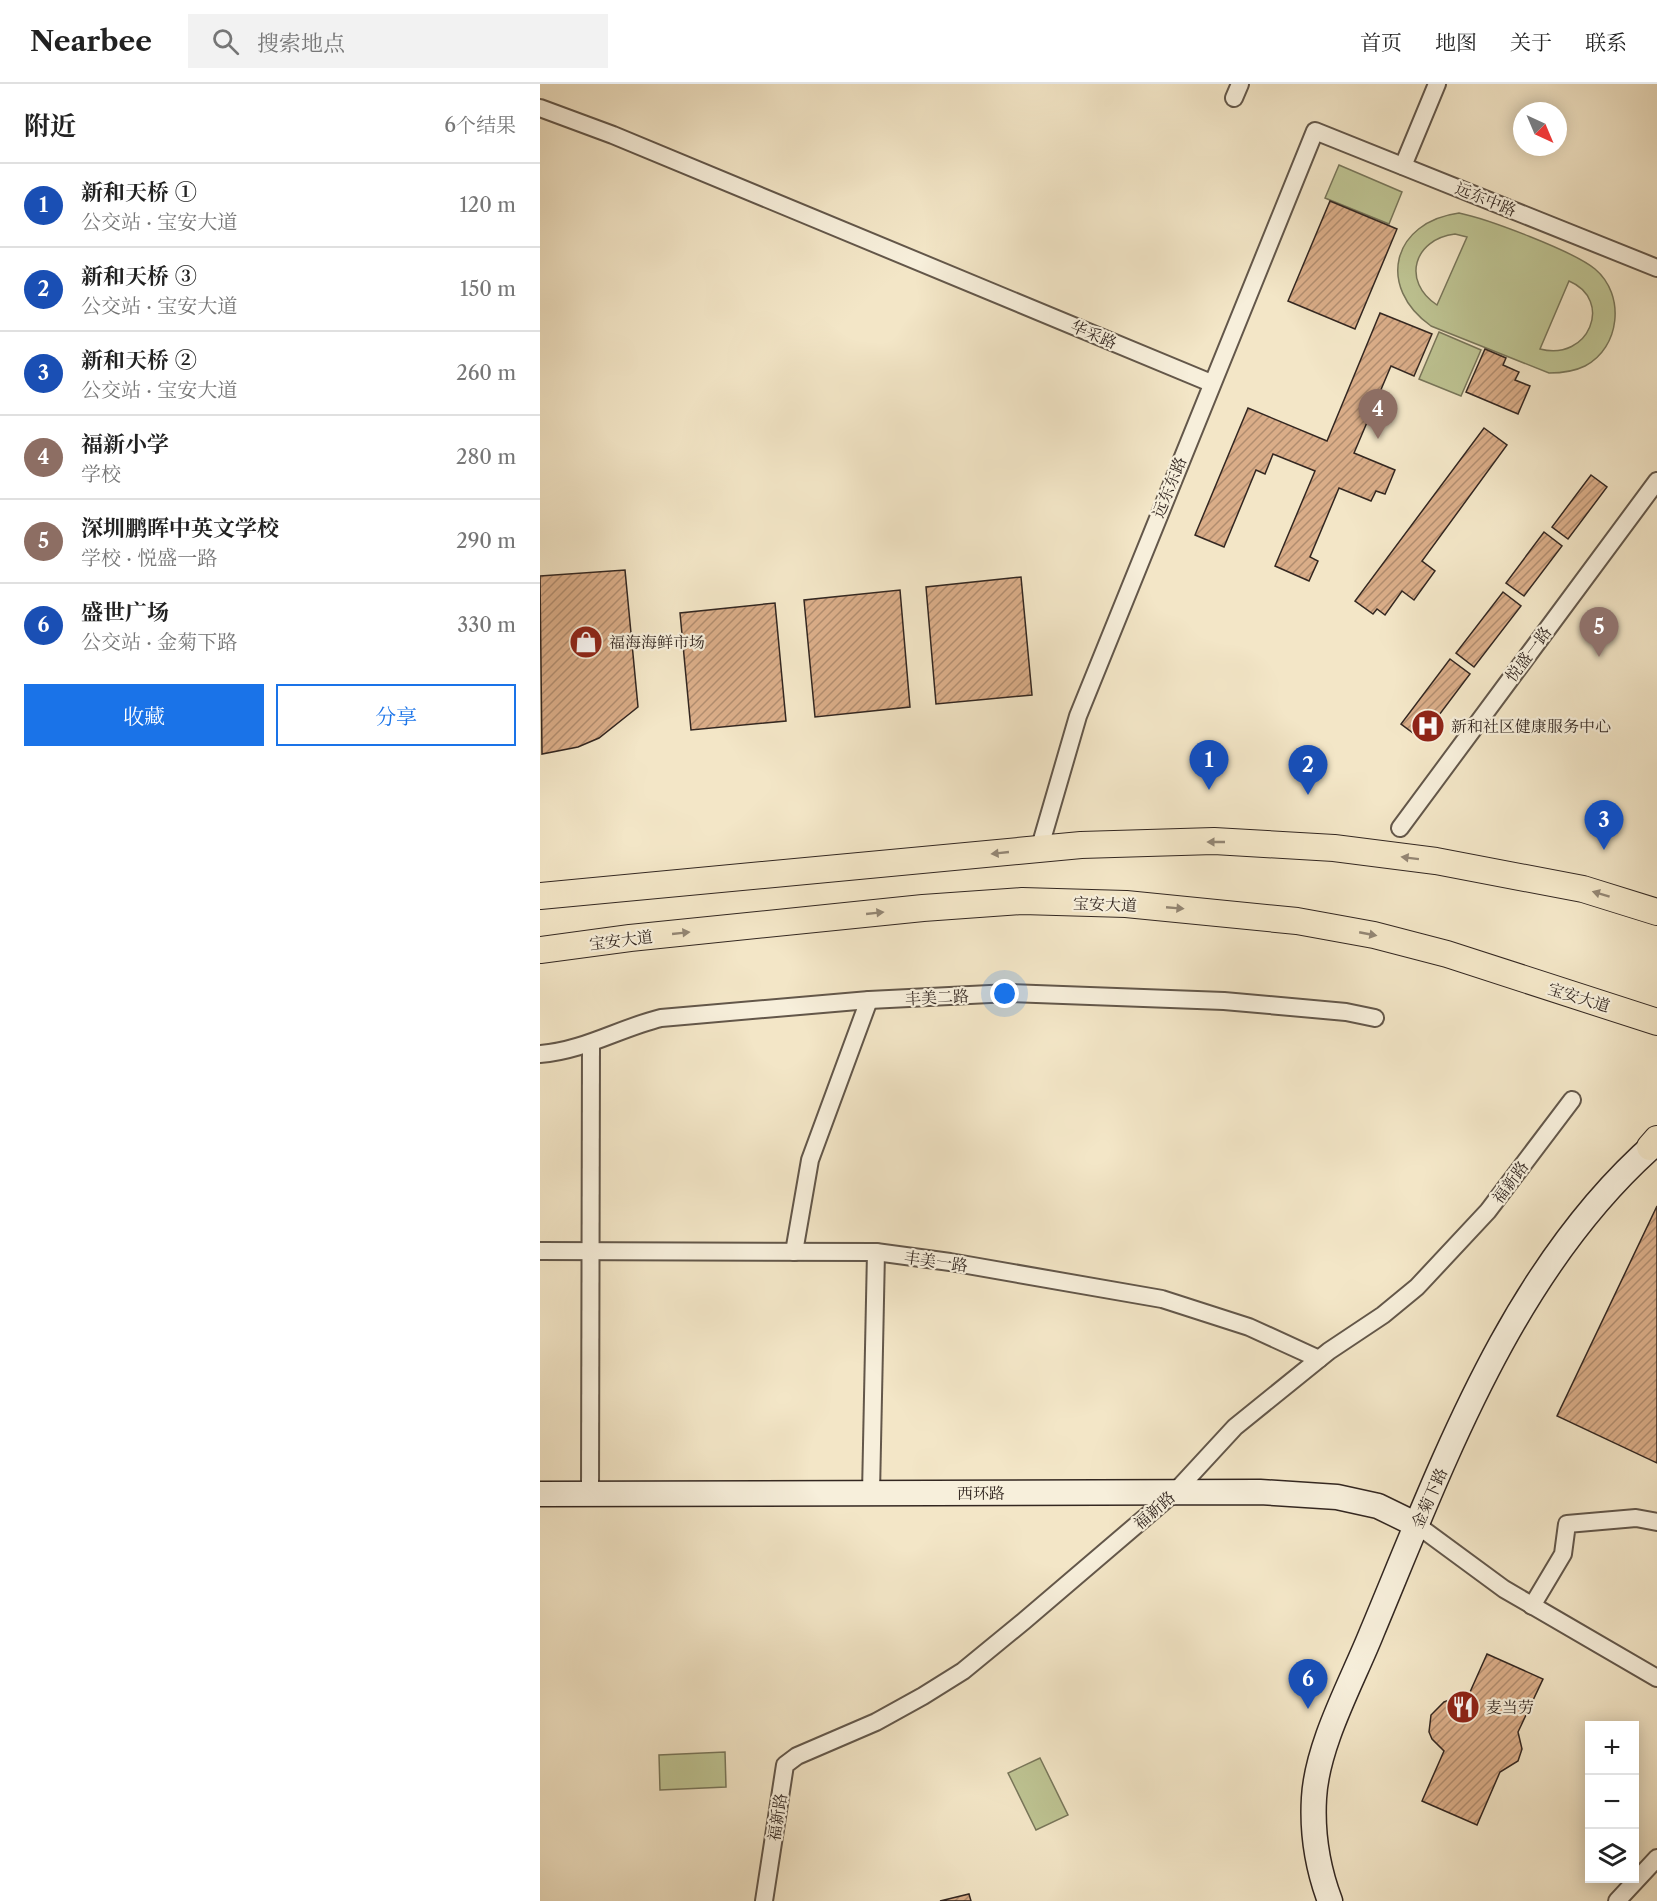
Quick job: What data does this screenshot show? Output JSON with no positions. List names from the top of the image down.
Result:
{
  "streets": {
    "main road": ["宝安大道"],
    "street": [
      "远东中路",
      "华采路",
      "远东东路",
      "悦盛一路",
      "丰美二路",
      "福新路",
      "丰美一路",
      "西环路",
      "金菊下路"
    ]
  },
  "crossings": [
    ["远东中路", "远东东路"],
    ["华采路", "远东东路"],
    ["福新路", "丰美一路"],
    ["福新路", "西环路"],
    ["西环路", "金菊下路"]
  ],
  "places": {
    "shop": ["福海海鲜市场"],
    "hospital": ["新和社区健康服务中心"],
    "restaurant": ["麦当劳"]
  },
  "north": "bottom right",
  "page": {
    "header": "Nearbee",
    "search": "搜索地点",
    "nav": [
      "首页",
      "地图",
      "关于",
      "联系"
    ],
    "heading": ["附近", "6个结果"],
    "list": [
      {
        "mark": "1",
        "name": "新和天桥 ①",
        "note": "公交站 · 宝安大道",
        "value": "120 m"
      },
      {
        "mark": "2",
        "name": "新和天桥 ③",
        "note": "公交站 · 宝安大道",
        "value": "150 m"
      },
      {
        "mark": "3",
        "name": "新和天桥 ②",
        "note": "公交站 · 宝安大道",
        "value": "260 m"
      },
      {
        "mark": "4",
        "name": "福新小学",
        "note": "学校",
        "value": "280 m"
      },
      {
        "mark": "5",
        "name": "深圳鹏晖中英文学校",
        "note": "学校 · 悦盛一路",
        "value": "290 m"
      },
      {
        "mark": "6",
        "name": "盛世广场",
        "note": "公交站 · 金菊下路",
        "value": "330 m"
      }
    ],
    "pins": [
      "4",
      "5",
      "1",
      "2",
      "3",
      "6"
    ],
    "buttons": ["收藏", "分享"],
    "map_buttons": ["+", "−"]
  }
}
